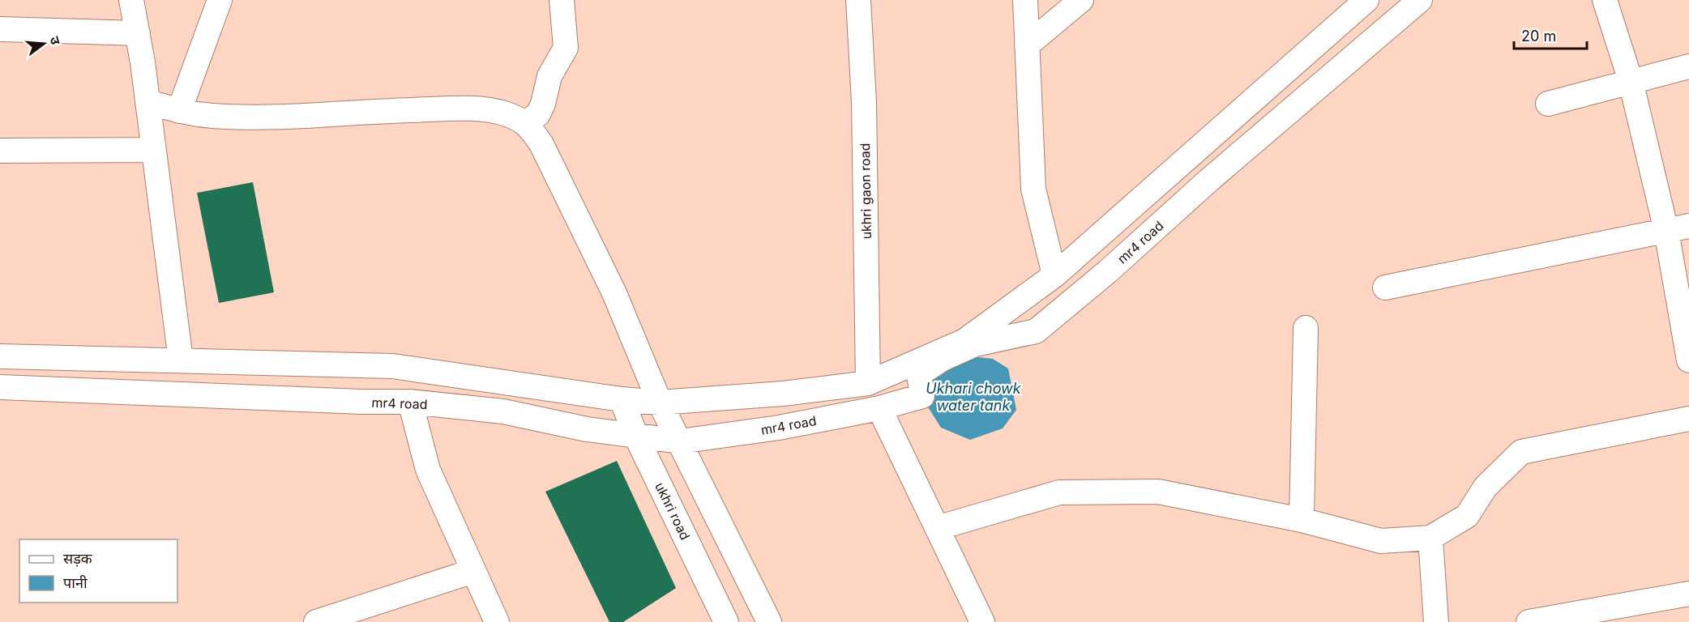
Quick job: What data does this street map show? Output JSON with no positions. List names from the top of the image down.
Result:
{
  "streets": {
    "street": ["ukhri gaon road", "mr4 road", "ukhri road"]
  },
  "crossings": [
    ["mr4 road", "ukhri road"]
  ],
  "water": ["Ukhari chowk water tank"],
  "legend": ["सड़क", "पानी"],
  "scale_bar": "20 m",
  "north": "right"
}
